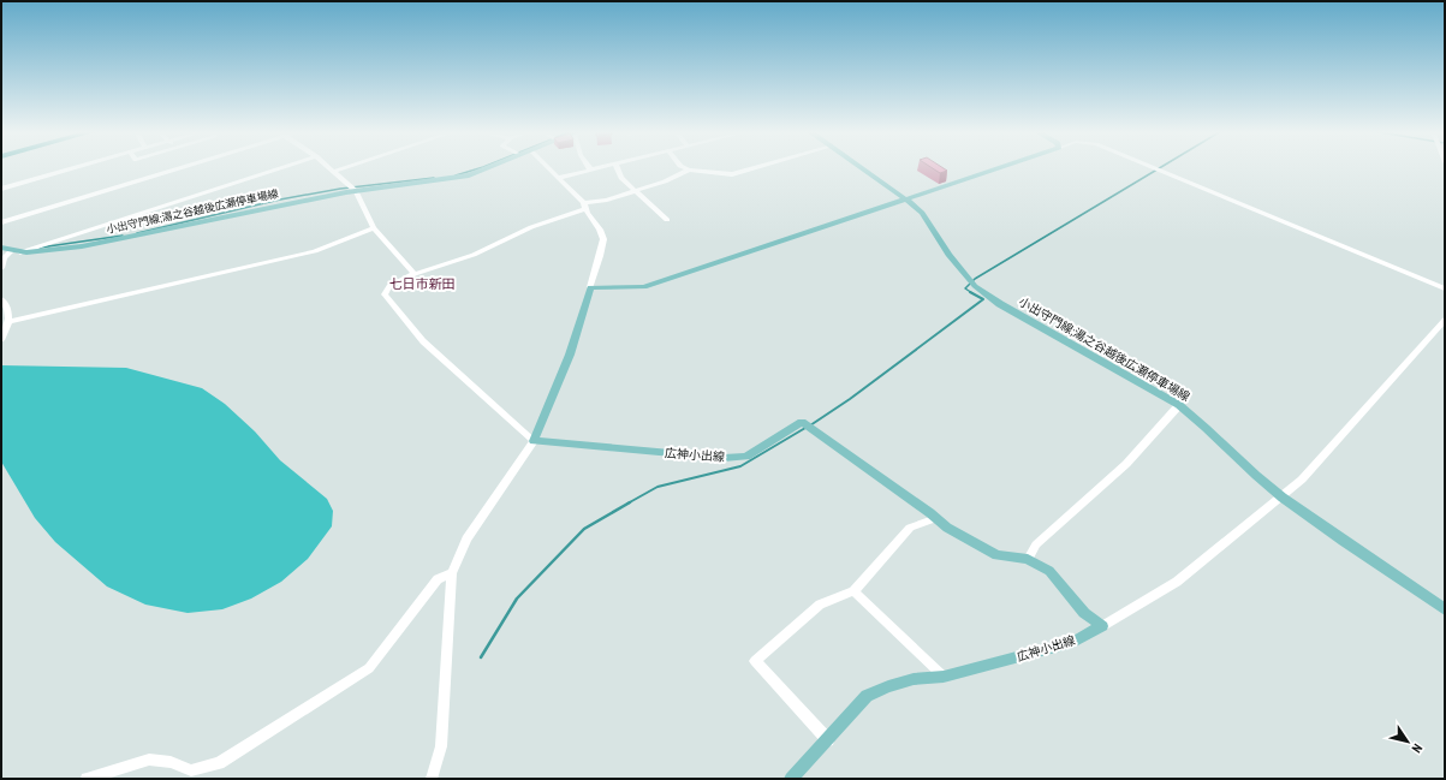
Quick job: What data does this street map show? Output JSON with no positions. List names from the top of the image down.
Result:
{
  "streets": {
    "main road": ["小出守門線;湯之谷越後広瀬停車場線", "広神小出線"]
  },
  "districts": ["七日市新田"],
  "north": "bottom right"
}
